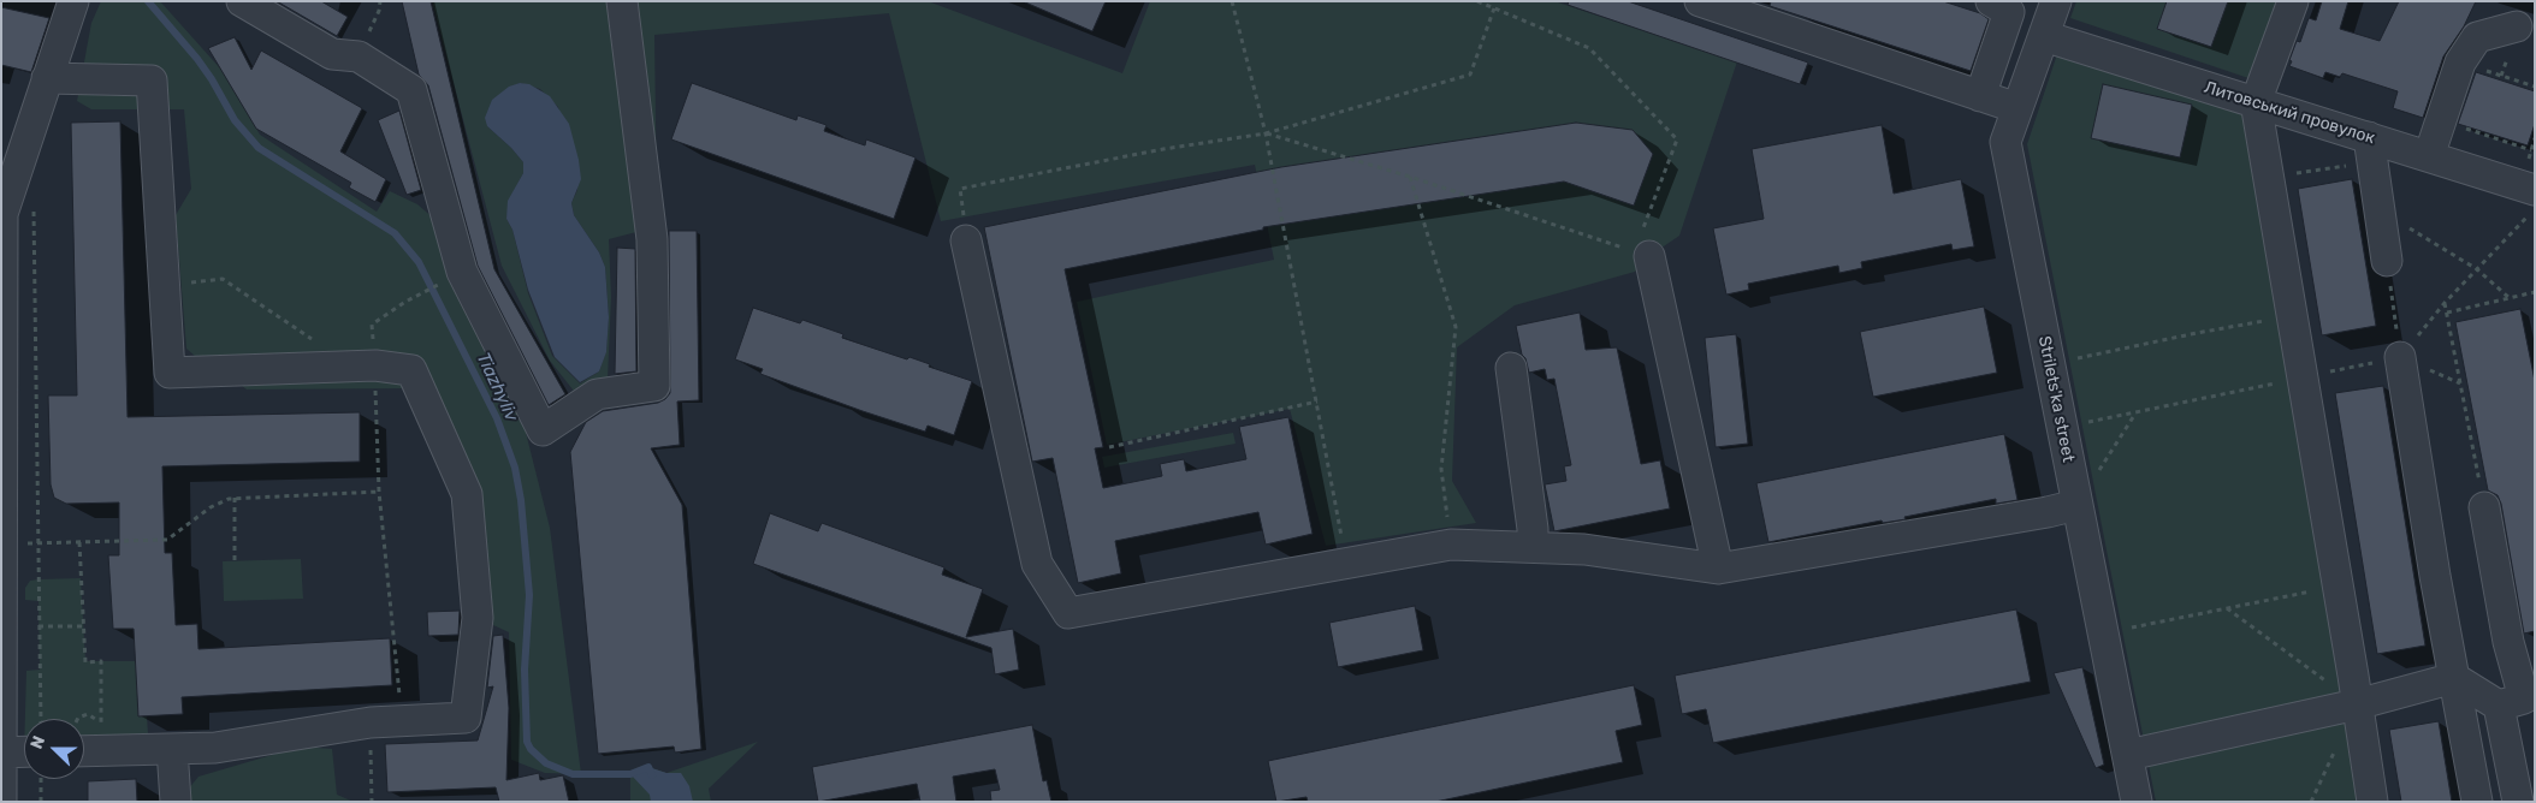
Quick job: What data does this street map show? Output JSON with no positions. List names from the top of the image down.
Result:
{
  "streets": {
    "street": ["Литовський провулок", "Strilets'ka street"]
  },
  "crossings": [
    ["Литовський провулок", "Strilets'ka street"]
  ],
  "water": ["Tiazhyliv"],
  "north": "left"
}
